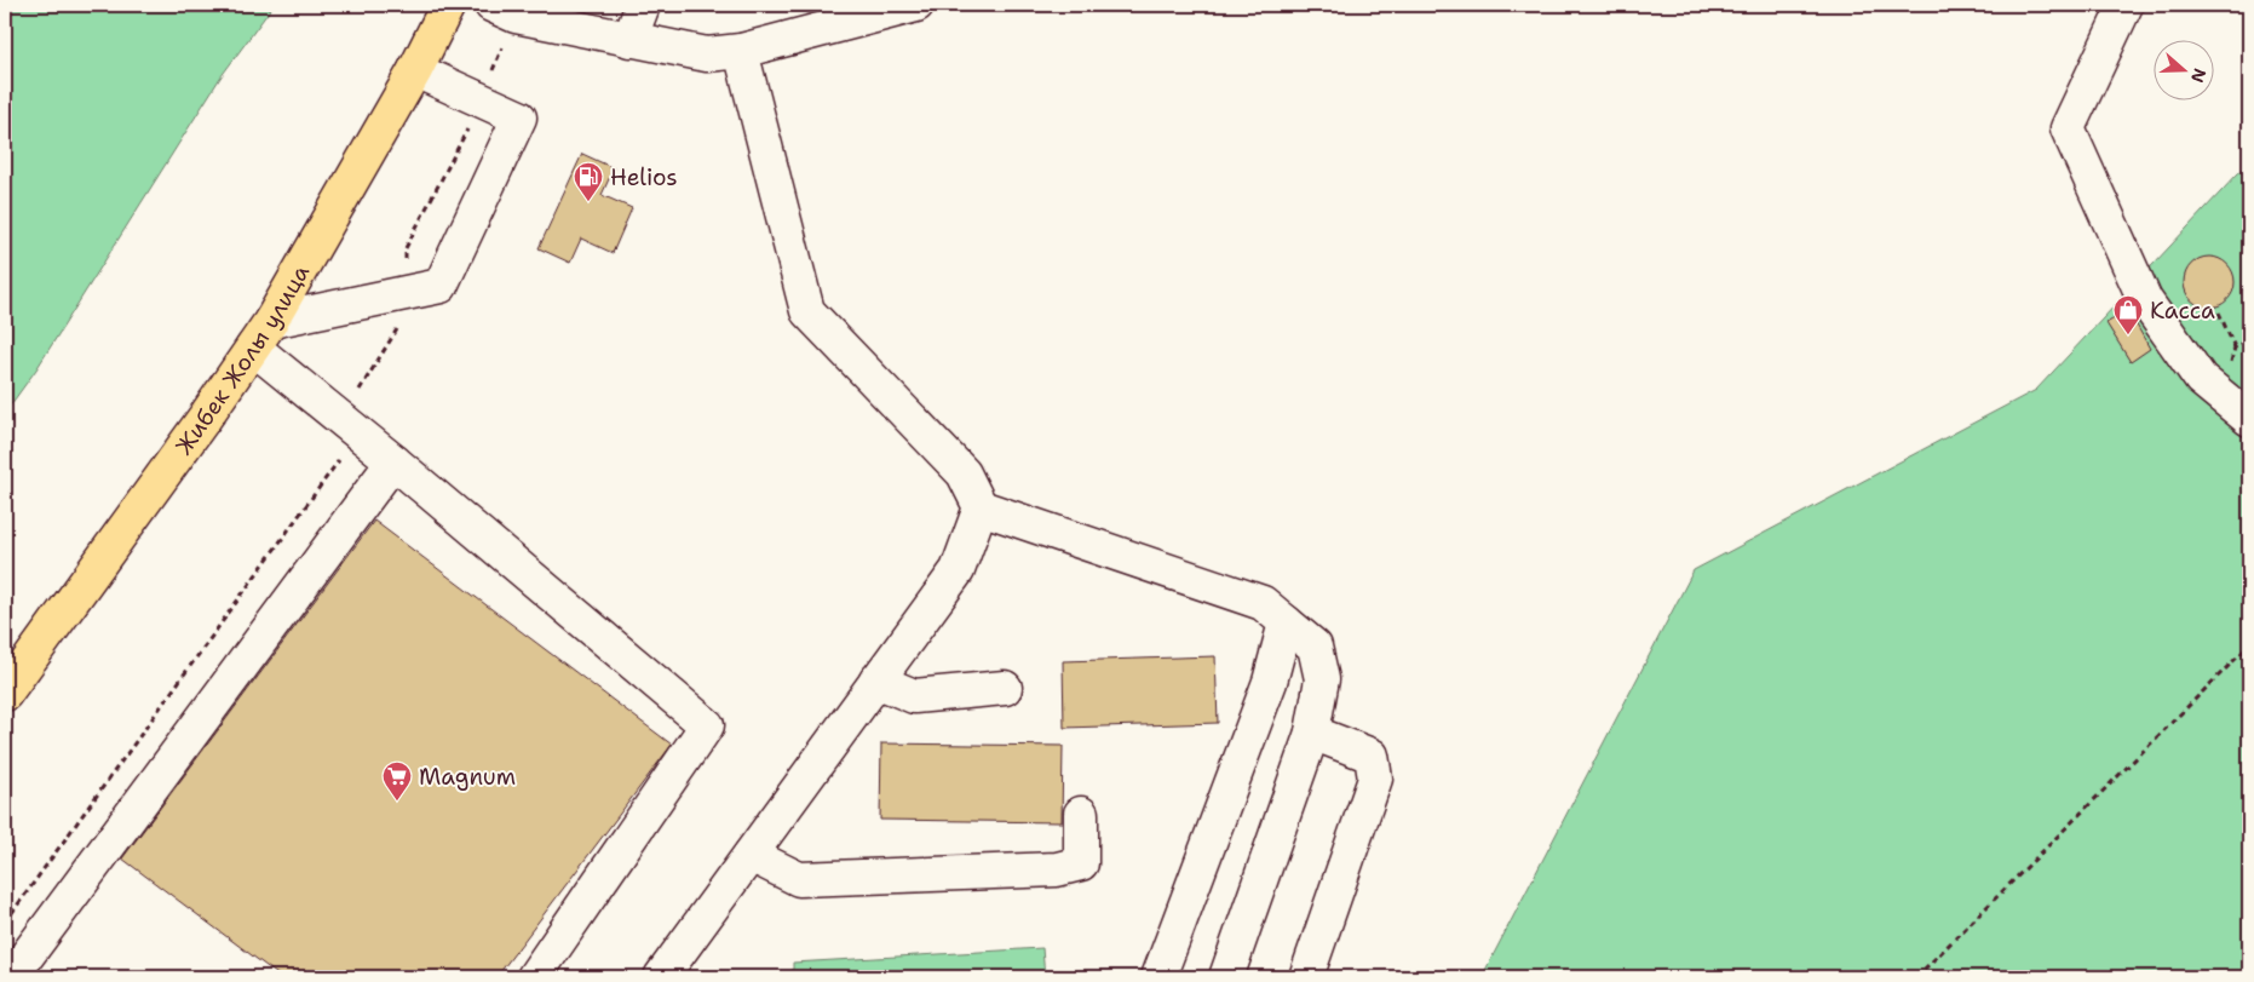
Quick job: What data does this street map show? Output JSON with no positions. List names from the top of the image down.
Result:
{
  "streets": {
    "main road": ["Жибек Жолы улица"]
  },
  "places": {
    "fuel station": ["Helios"],
    "shop": ["Касса"],
    "supermarket": ["Magnum"]
  },
  "north": "right"
}
